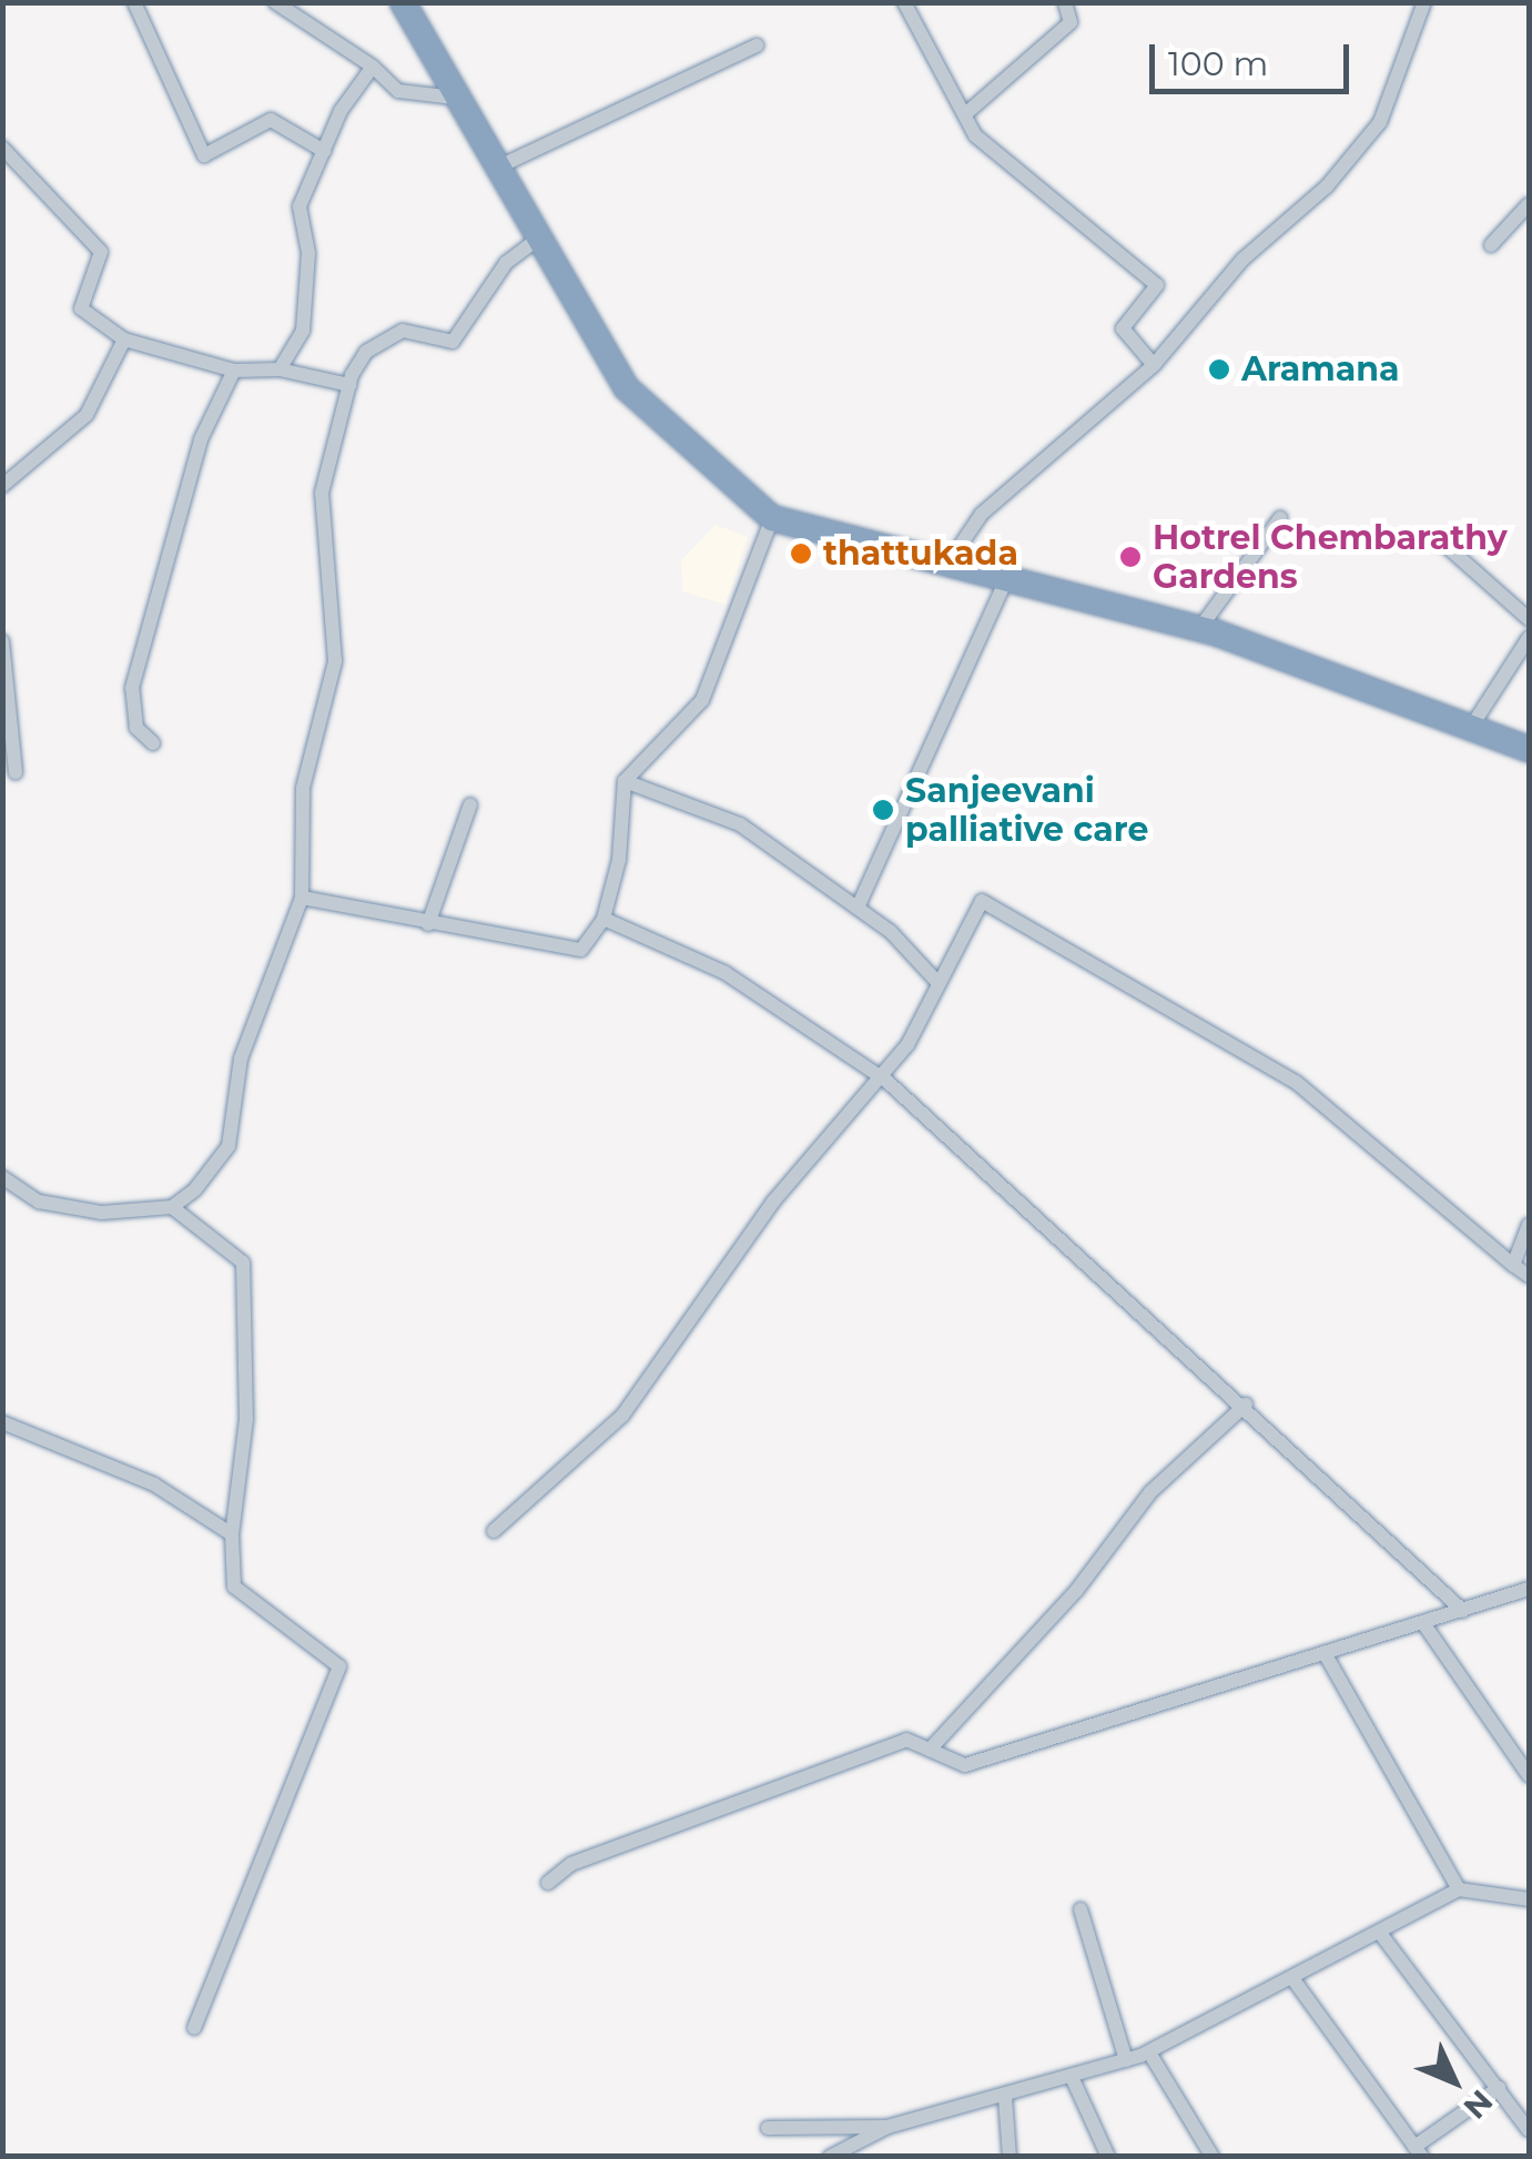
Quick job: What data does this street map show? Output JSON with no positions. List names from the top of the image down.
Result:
{
  "places": [
    "Aramana",
    "thattukada",
    "Hotrel Chembarathy Gardens",
    "Sanjeevani palliative care"
  ],
  "scale_bar": "100 m",
  "north": "bottom right"
}
